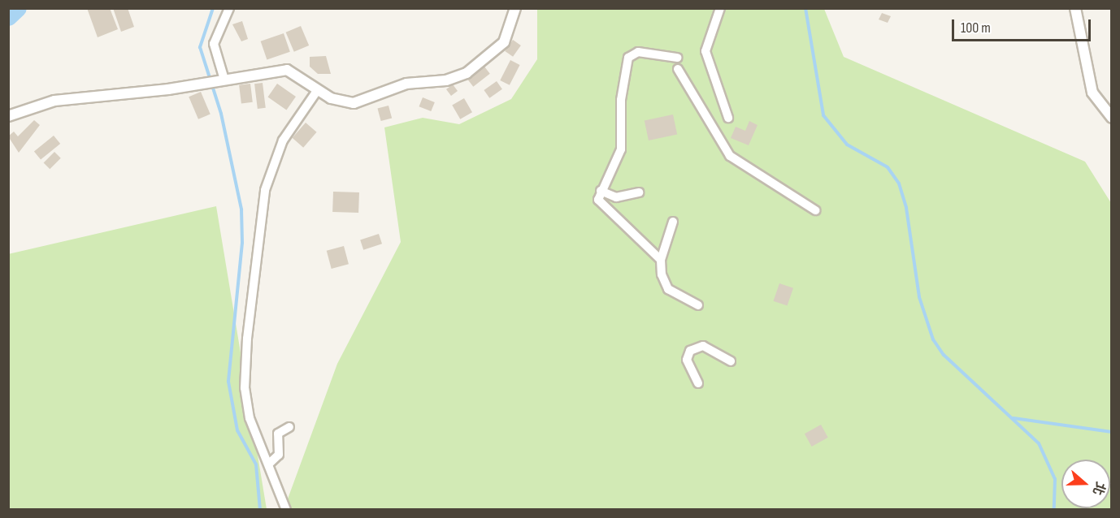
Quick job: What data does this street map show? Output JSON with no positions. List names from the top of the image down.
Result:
{
  "scale_bar": "100 m",
  "north": "right"
}
